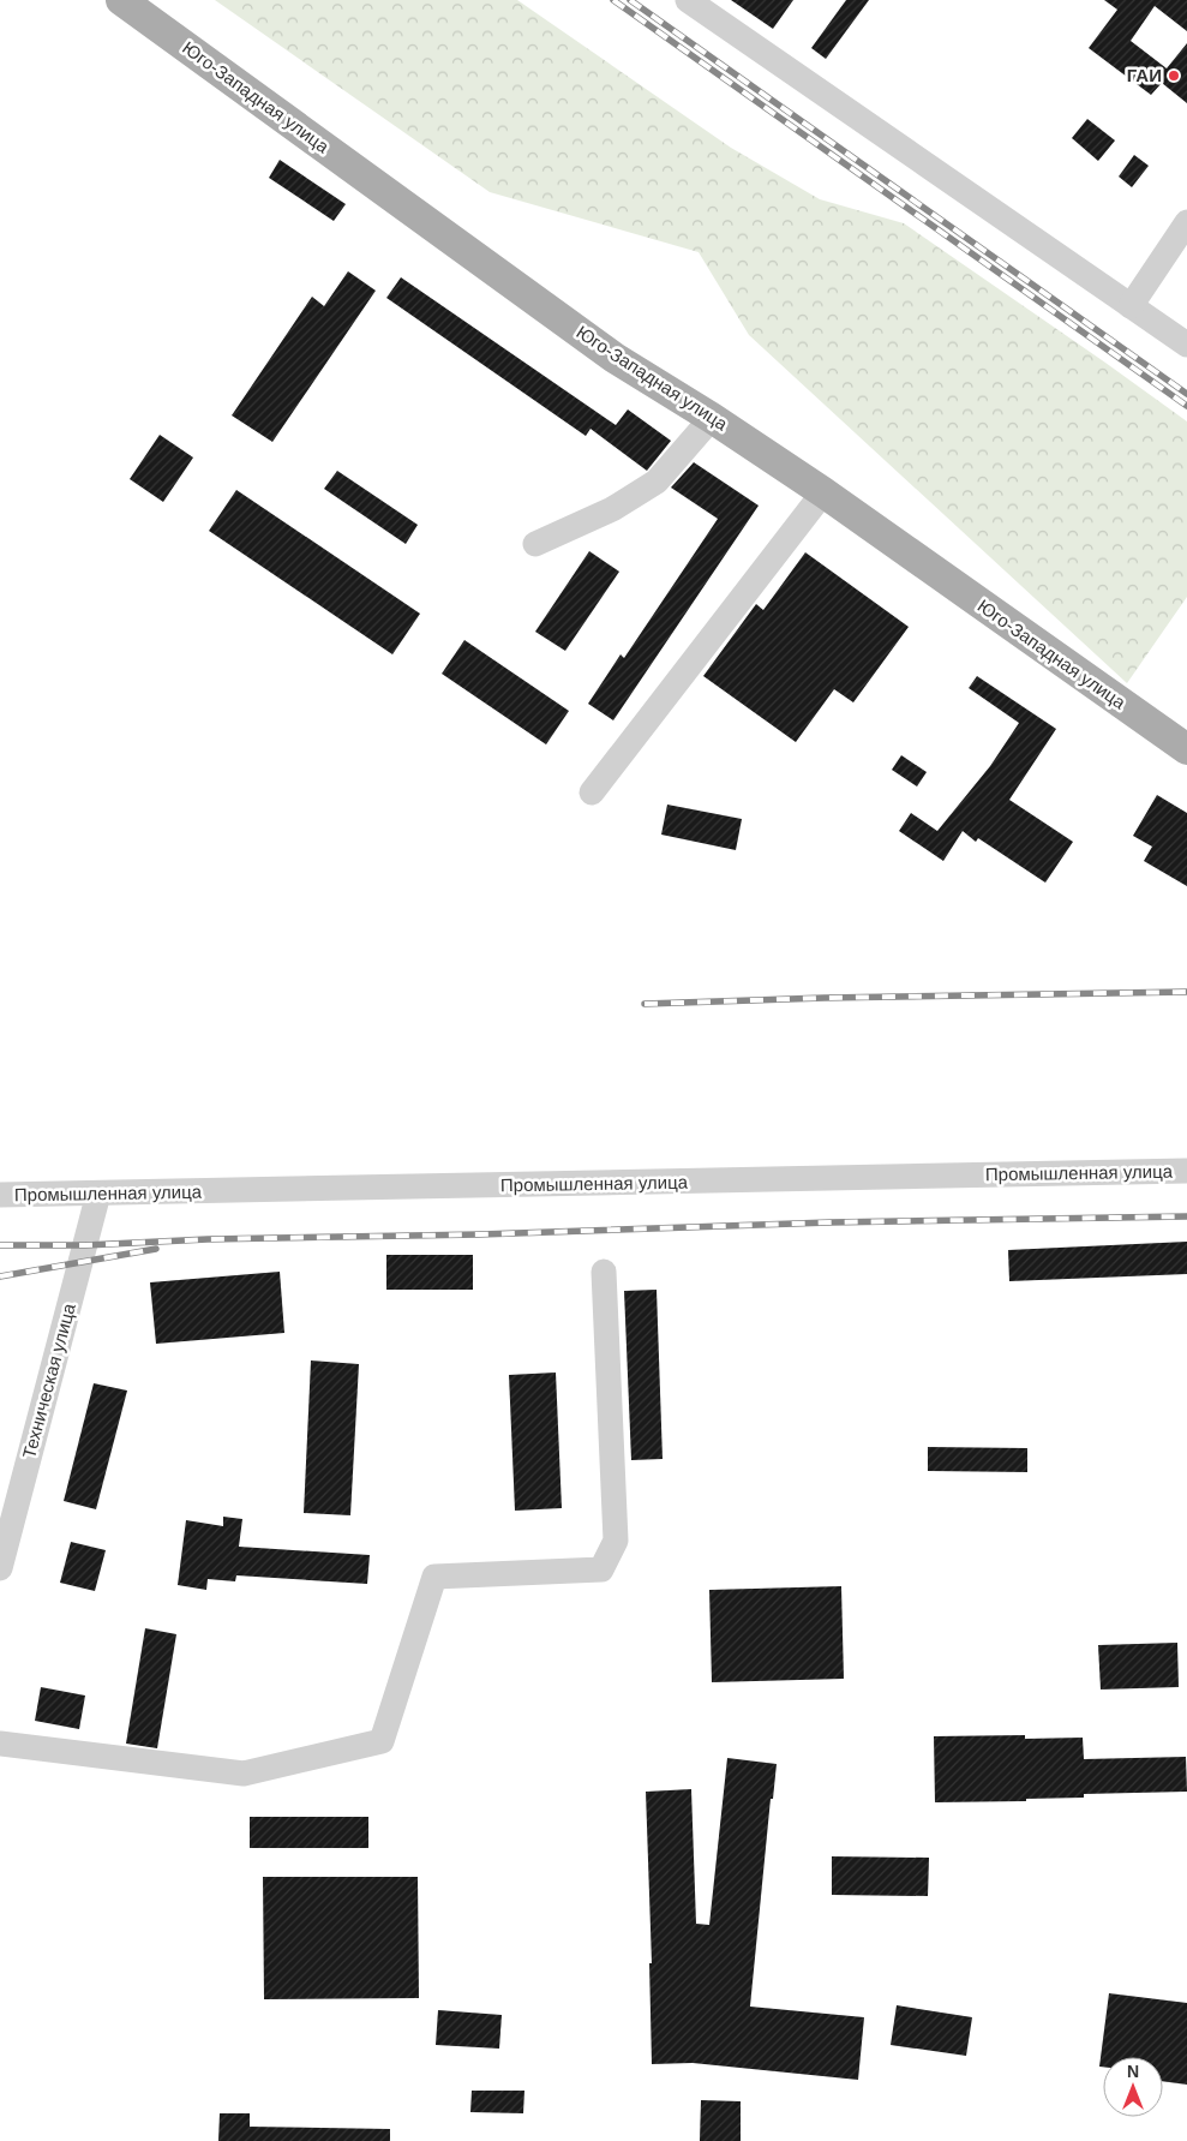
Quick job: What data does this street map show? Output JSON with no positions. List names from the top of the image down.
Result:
{
  "streets": {
    "main road": ["Юго-Западная улица"],
    "street": ["Промышленная улица", "Техническая улица"]
  },
  "crossings": [
    ["Промышленная улица", "Техническая улица"]
  ],
  "places": ["ГАИ"],
  "north": "top"
}
